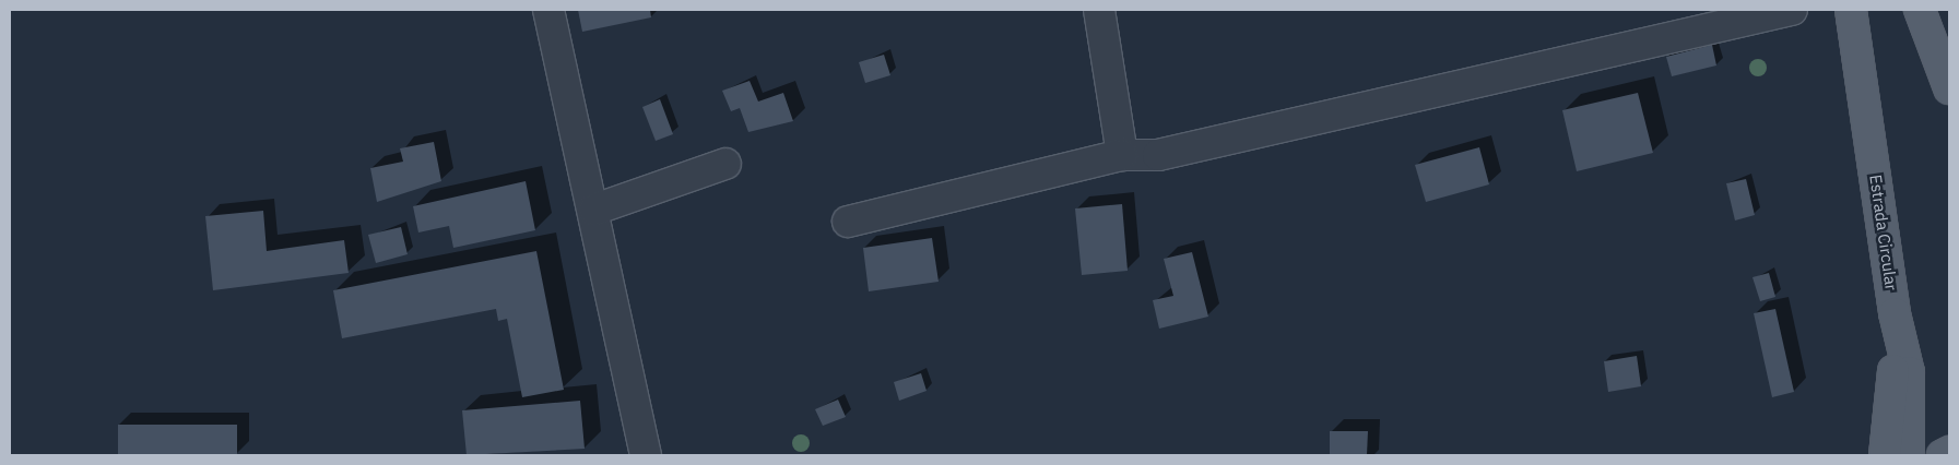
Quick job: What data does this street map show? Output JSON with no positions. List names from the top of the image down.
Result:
{
  "streets": {
    "main road": ["Estrada Circular"]
  }
}
